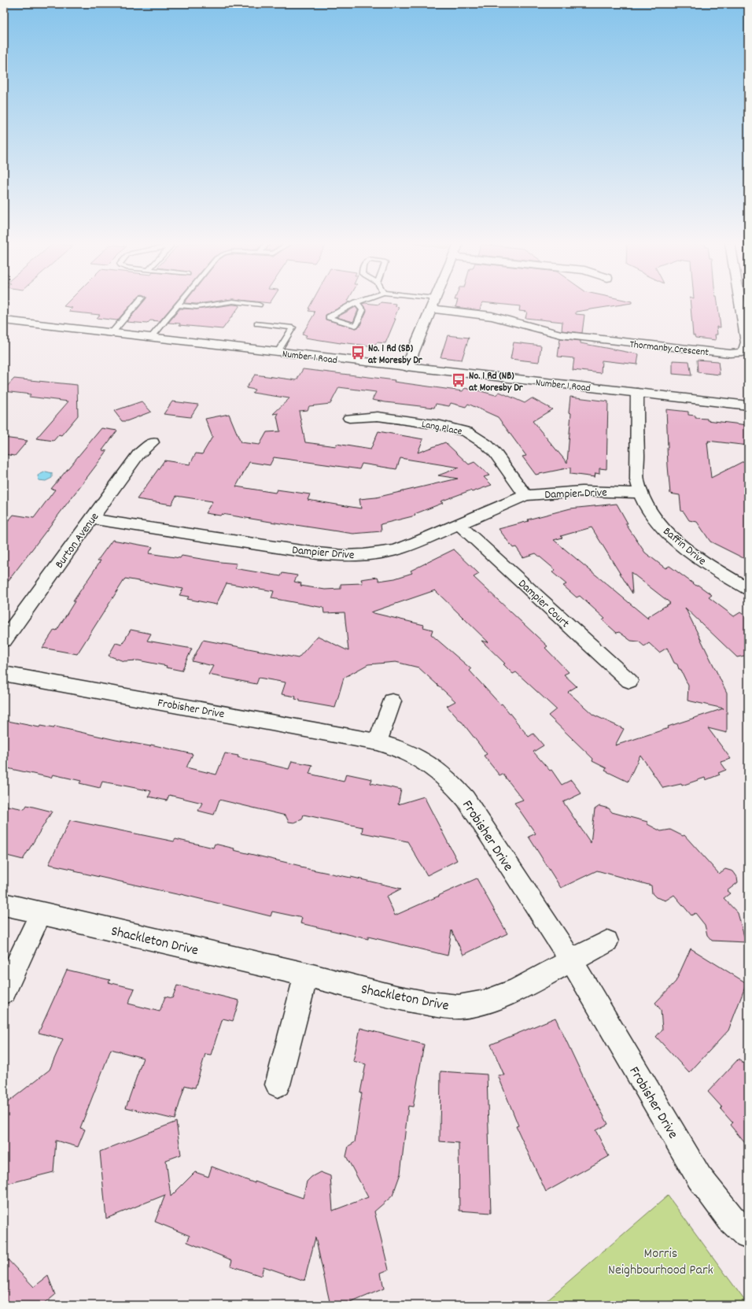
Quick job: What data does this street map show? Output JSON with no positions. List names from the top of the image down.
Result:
{
  "streets": {
    "street": [
      "Thormanby Crescent",
      "Number 1 Road",
      "Lang Place",
      "Dampier Drive",
      "Burton Avenue",
      "Baffin Drive",
      "Dampier Court",
      "Frobisher Drive",
      "Shackleton Drive"
    ]
  },
  "crossings": [
    ["Number 1 Road", "Baffin Drive"],
    ["Lang Place", "Dampier Drive"],
    ["Dampier Drive", "Burton Avenue"],
    ["Dampier Drive", "Baffin Drive"],
    ["Dampier Drive", "Dampier Court"],
    ["Frobisher Drive", "Shackleton Drive"]
  ],
  "parks": ["Morris Neighbourhood Park"],
  "places": {
    "bus stop": ["No. 1 Rd (SB) at Moresby Dr", "No. 1 Rd (NB) at Moresby Dr"]
  }
}
